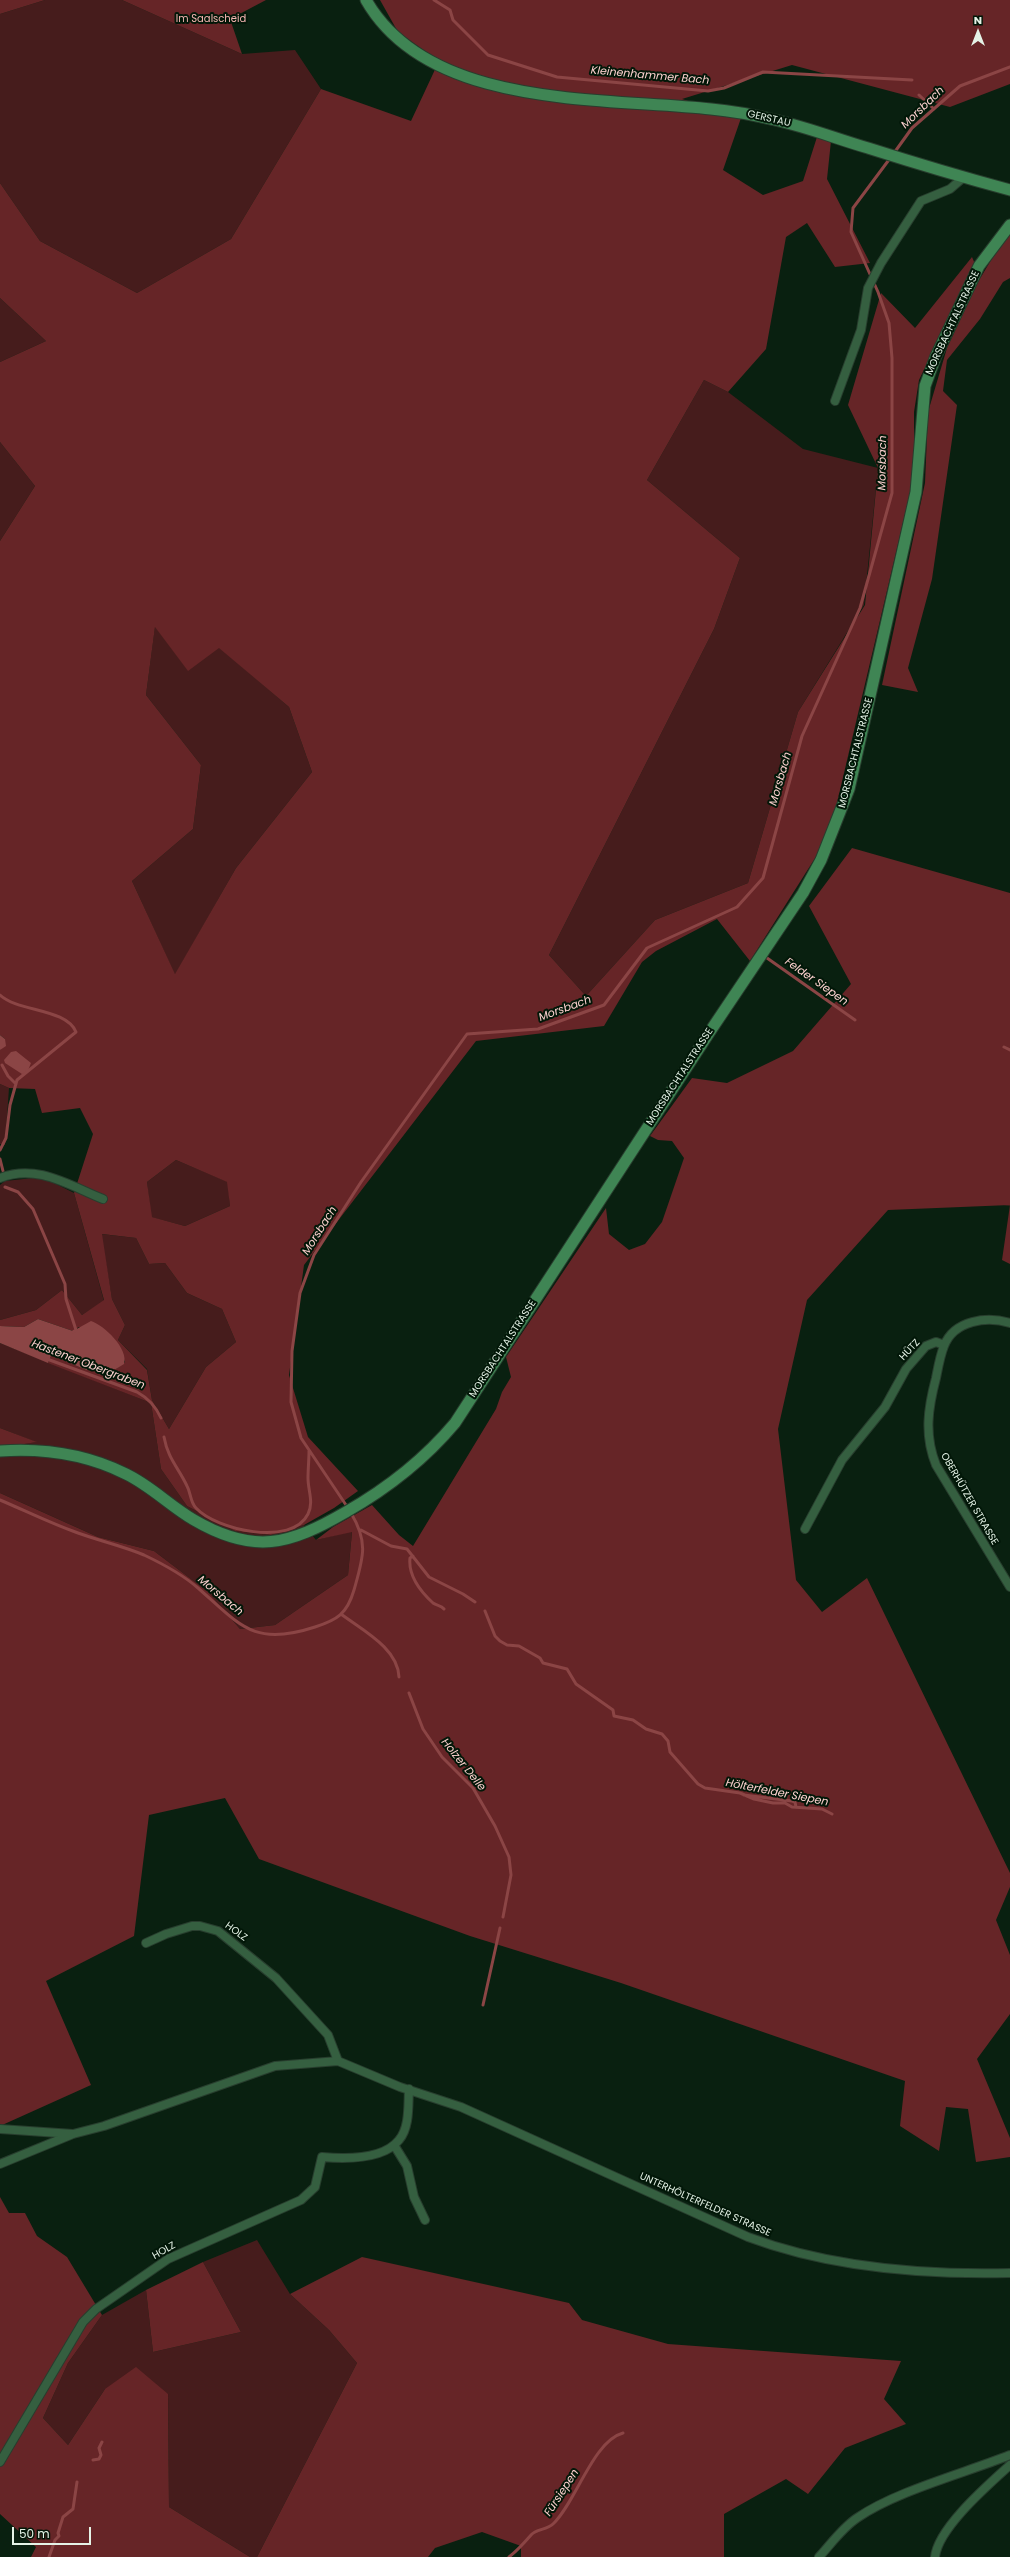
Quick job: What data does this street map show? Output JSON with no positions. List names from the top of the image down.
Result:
{
  "streets": {
    "main road": ["GERSTAU", "MORSBACHTALSTRASSE"],
    "street": [
      "HÜTZ",
      "OBERHÜTZER STRASSE",
      "HOLZ",
      "UNTERHÖLTERFELDER STRASSE"
    ]
  },
  "crossings": [
    ["HÜTZ", "OBERHÜTZER STRASSE"]
  ],
  "water": [
    "Kleinenhammer Bach",
    "Morsbach",
    "Felder Siepen",
    "Hastener Obergraben",
    "Holzer Delle",
    "Hölterfelder Siepen",
    "Fürsiepen"
  ],
  "parks": ["Im Saalscheid"],
  "scale_bar": "50 m",
  "north": "top"
}
